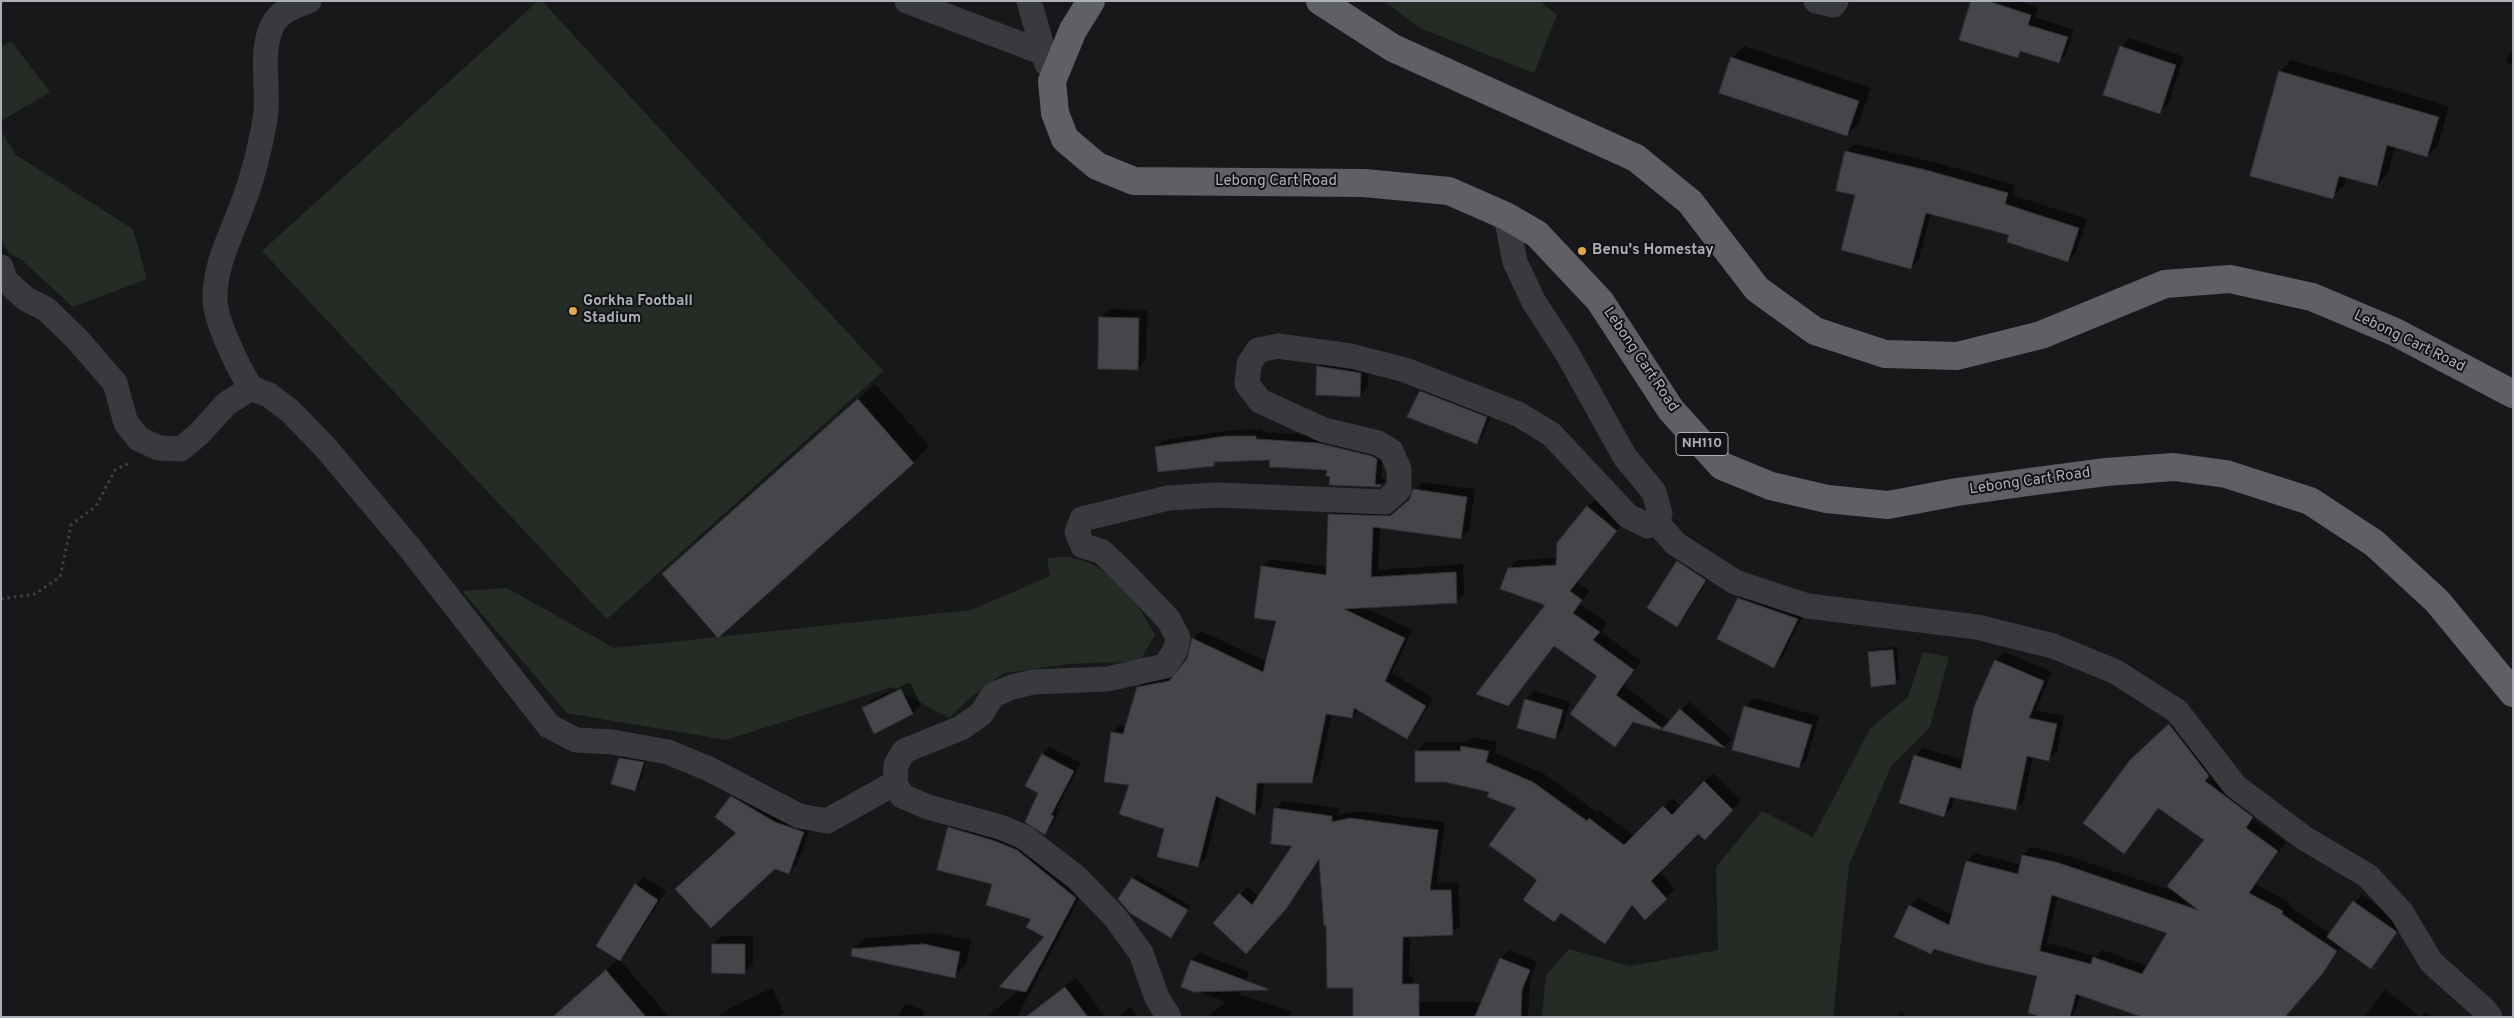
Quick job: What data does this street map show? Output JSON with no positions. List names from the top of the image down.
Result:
{
  "streets": {
    "highway": ["Lebong Cart Road", "NH110"]
  },
  "places": ["Benu's Homestay", "Gorkha Football Stadium"]
}
